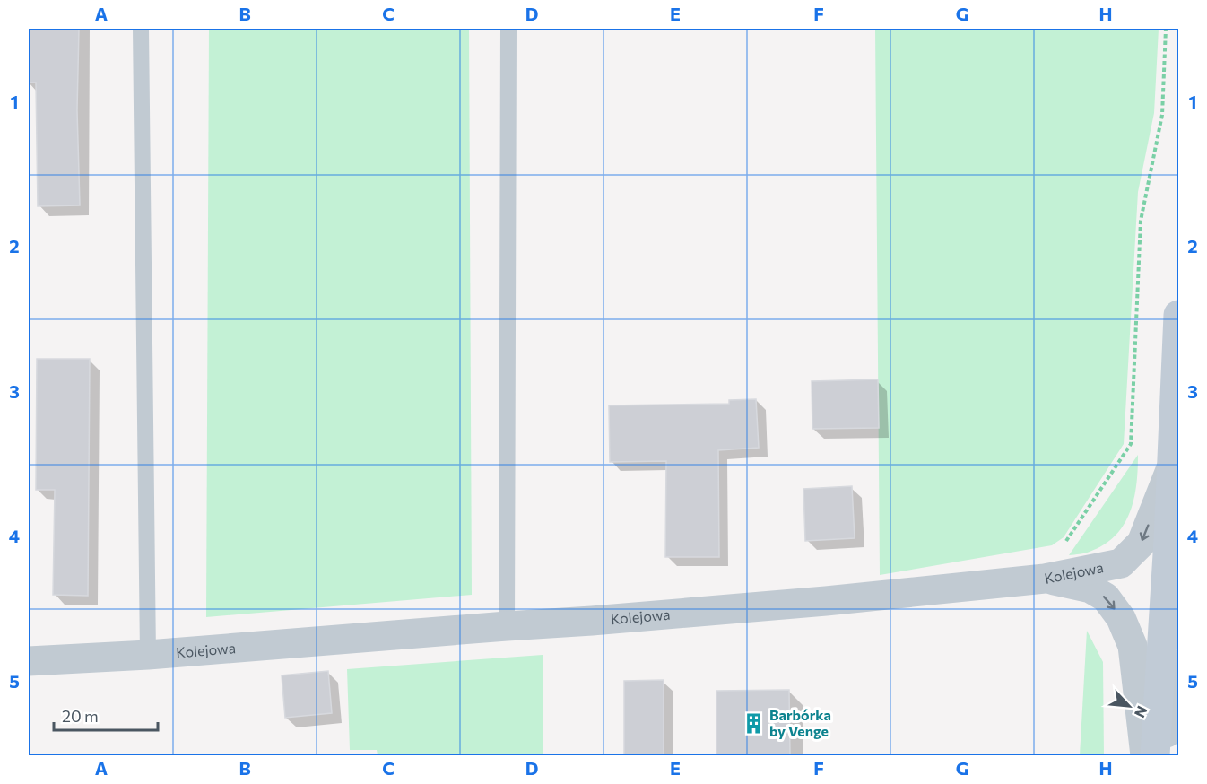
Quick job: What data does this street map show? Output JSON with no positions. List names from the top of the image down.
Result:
{
  "streets": {
    "street": ["Kolejowa"]
  },
  "places": {
    "building": ["Barbórka by Venge"]
  },
  "scale_bar": "20 m",
  "north": "bottom right",
  "grid": {
    "columns": [
      "A",
      "B",
      "C",
      "D",
      "E",
      "F",
      "G",
      "H"
    ],
    "rows": [
      "1",
      "2",
      "3",
      "4",
      "5"
    ]
  }
}
